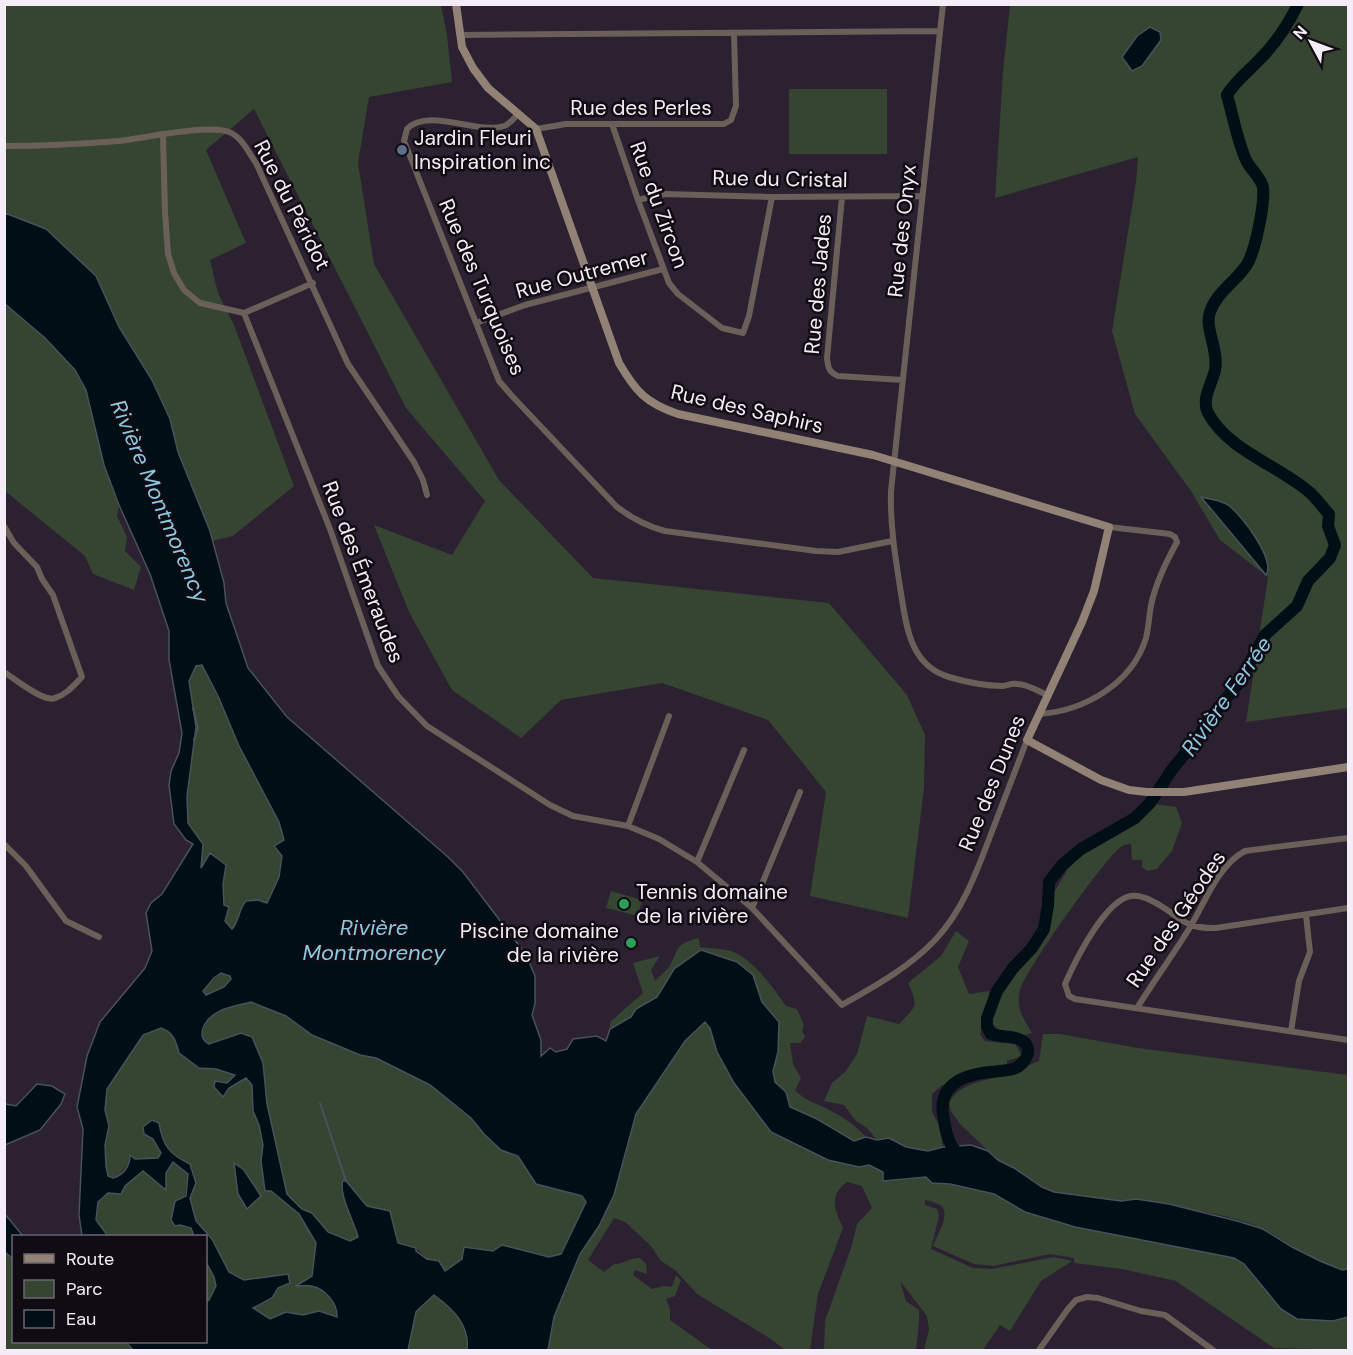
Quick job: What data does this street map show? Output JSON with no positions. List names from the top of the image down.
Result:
{
  "streets": {
    "street": [
      "Rue des Perles",
      "Rue du Cristal",
      "Rue du Péridot",
      "Rue du Zircon",
      "Rue des Onyx",
      "Rue Outremer",
      "Rue des Jades",
      "Rue des Turquoises",
      "Rue des Saphirs",
      "Rue des Émeraudes",
      "Rue des Dunes",
      "Rue des Géodes"
    ]
  },
  "crossings": [
    ["Rue des Perles", "Rue du Zircon"],
    ["Rue des Perles", "Rue des Saphirs"],
    ["Rue du Cristal", "Rue du Zircon"],
    ["Rue du Cristal", "Rue des Onyx"],
    ["Rue du Cristal", "Rue des Jades"],
    ["Rue du Zircon", "Rue Outremer"],
    ["Rue des Onyx", "Rue des Jades"],
    ["Rue des Onyx", "Rue des Turquoises"],
    ["Rue des Onyx", "Rue des Saphirs"],
    ["Rue des Onyx", "Rue des Dunes"],
    ["Rue Outremer", "Rue des Turquoises"],
    ["Rue Outremer", "Rue des Saphirs"],
    ["Rue des Saphirs", "Rue des Dunes"],
    ["Rue des Émeraudes", "Rue des Dunes"]
  ],
  "water": ["Rivière Montmorency", "Rivière Ferrée"],
  "places": ["Jardin Fleuri Inspiration inc", "Tennis domaine de la rivière", "Piscine domaine de la rivière"],
  "legend": ["Route", "Parc", "Eau"],
  "north": "top left"
}
